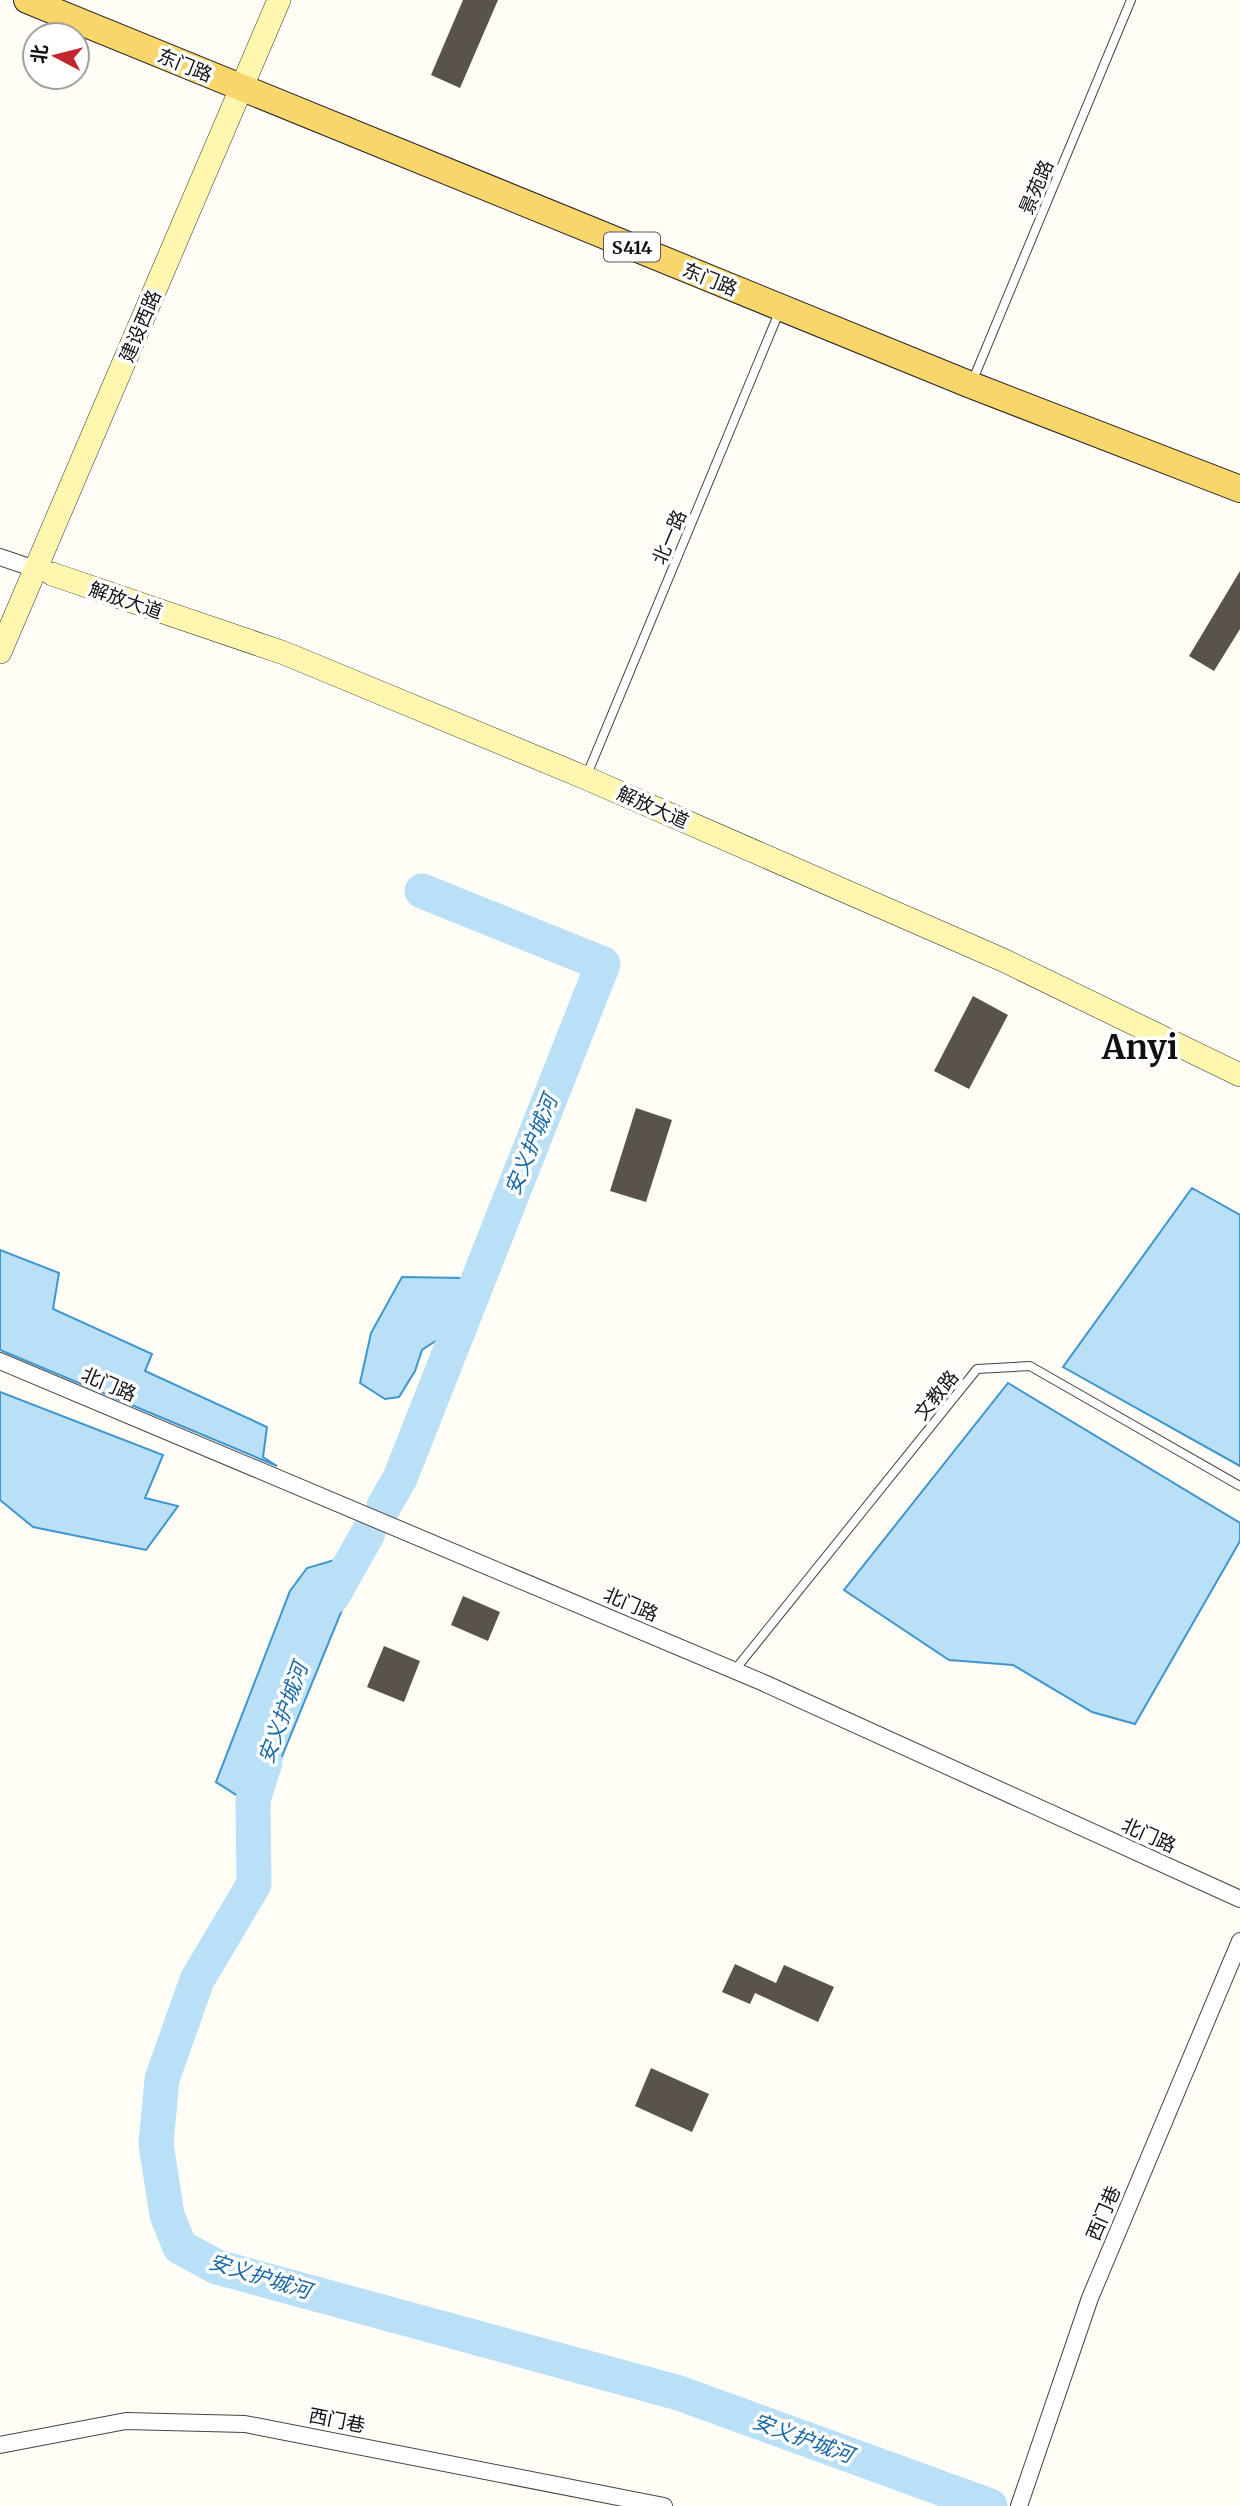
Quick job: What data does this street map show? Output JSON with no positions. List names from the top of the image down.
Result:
{
  "streets": {
    "main road": ["东门路", "S414"],
    "street": [
      "建设西路",
      "解放大道",
      "北门路",
      "西门巷"
    ],
    "lane": ["景苑路", "北一路", "文教路"]
  },
  "crossings": [
    ["东门路", "景苑路"],
    ["东门路", "建设西路"],
    ["东门路", "北一路"],
    ["建设西路", "解放大道"],
    ["北一路", "解放大道"],
    ["北门路", "文教路"]
  ],
  "districts": ["Anyi"],
  "water": ["安义护城河"],
  "north": "left"
}
